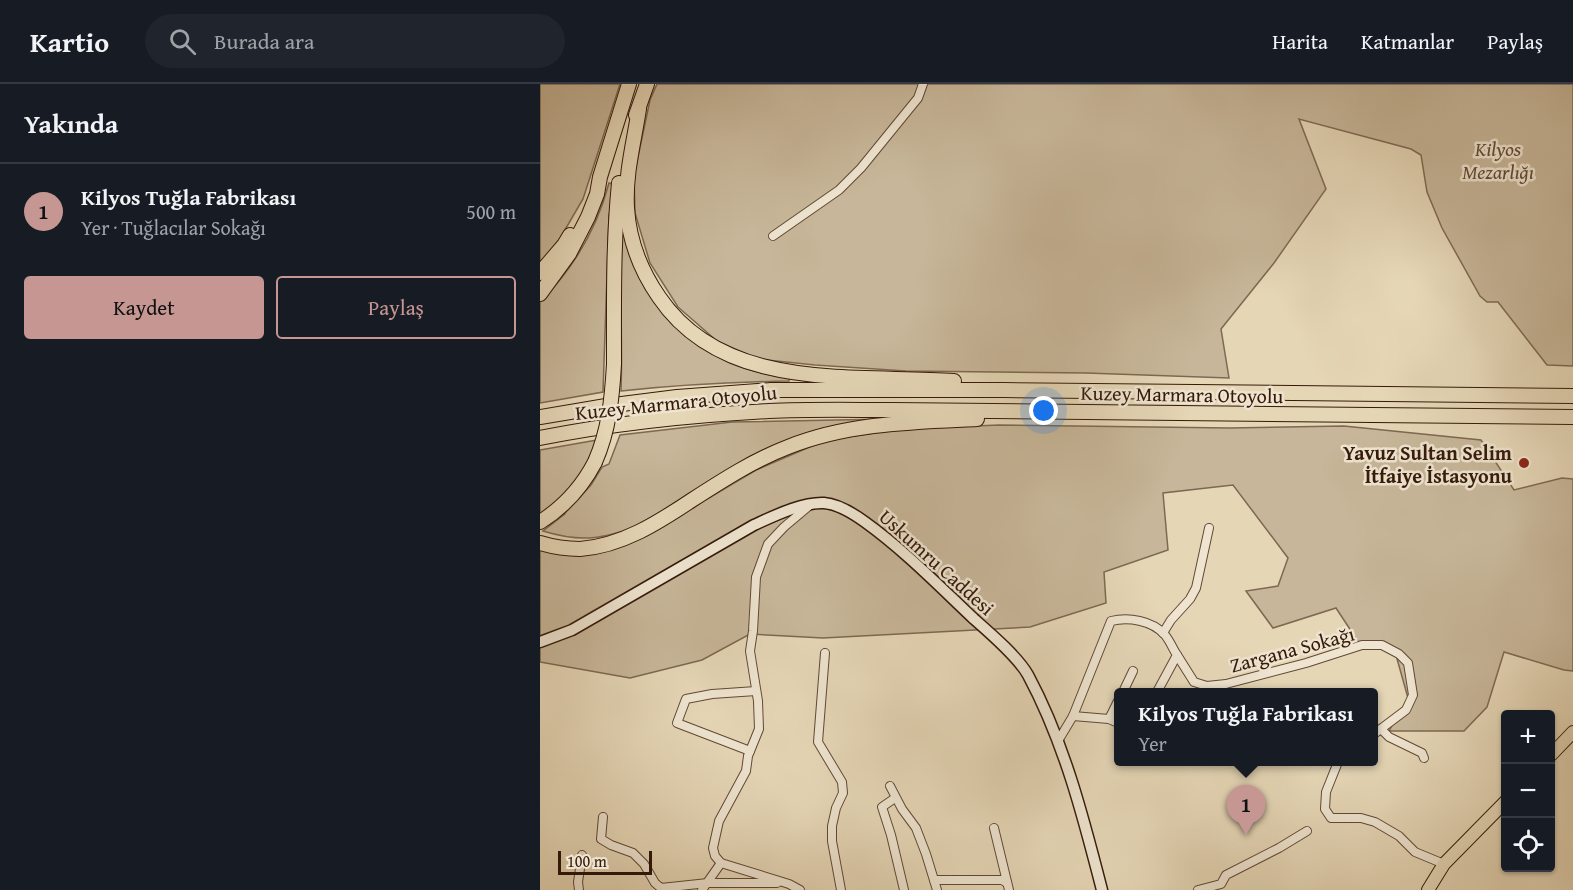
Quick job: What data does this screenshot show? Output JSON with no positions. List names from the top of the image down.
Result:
{
  "streets": {
    "highway": ["Kuzey Marmara Otoyolu"],
    "main road": ["Uskumru Caddesi"],
    "street": ["Zargana Sokağı"]
  },
  "parks": ["Kilyos Mezarlığı"],
  "places": ["Yavuz Sultan Selim İtfaiye İstasyonu"],
  "scale_bar": "100 m",
  "page": {
    "header": "Kartio",
    "search": "Burada ara",
    "nav": ["Harita", "Katmanlar", "Paylaş"],
    "heading": "Yakında",
    "list": [
      {
        "mark": "1",
        "name": "Kilyos Tuğla Fabrikası",
        "note": "Yer · Tuğlacılar Sokağı",
        "value": "500 m"
      }
    ],
    "buttons": ["Kaydet", "Paylaş"],
    "popup": ["Kilyos Tuğla Fabrikası", "Yer"],
    "map_buttons": ["+", "−"],
    "pins": "1",
    "scale": "100 m"
  }
}
